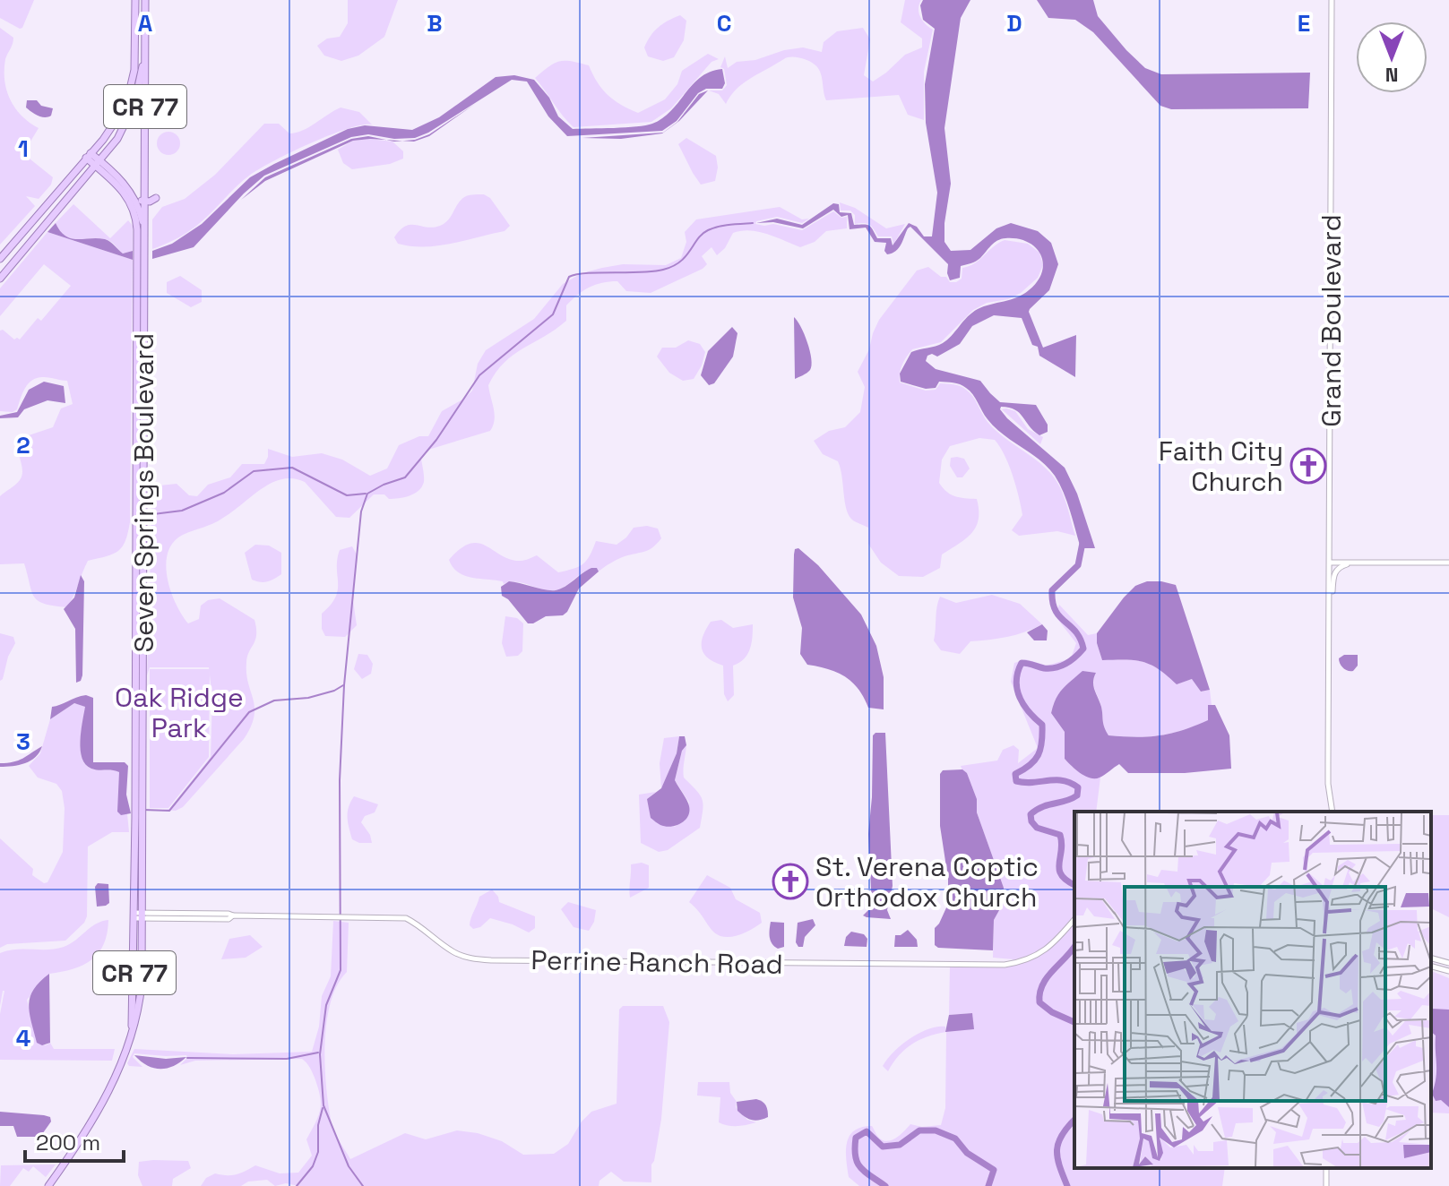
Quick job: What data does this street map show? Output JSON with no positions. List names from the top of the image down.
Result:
{
  "streets": {
    "main road": ["CR 77", "Seven Springs Boulevard"],
    "street": ["Grand Boulevard", "Perrine Ranch Road"]
  },
  "crossings": [
    ["Seven Springs Boulevard", "Perrine Ranch Road"]
  ],
  "parks": ["Oak Ridge Park"],
  "places": {
    "church": ["Faith City Church", "St. Verena Coptic Orthodox Church"]
  },
  "scale_bar": "200 m",
  "north": "bottom",
  "grid": {
    "columns": [
      "A",
      "B",
      "C",
      "D",
      "E"
    ],
    "rows": [
      "1",
      "2",
      "3",
      "4"
    ]
  }
}
